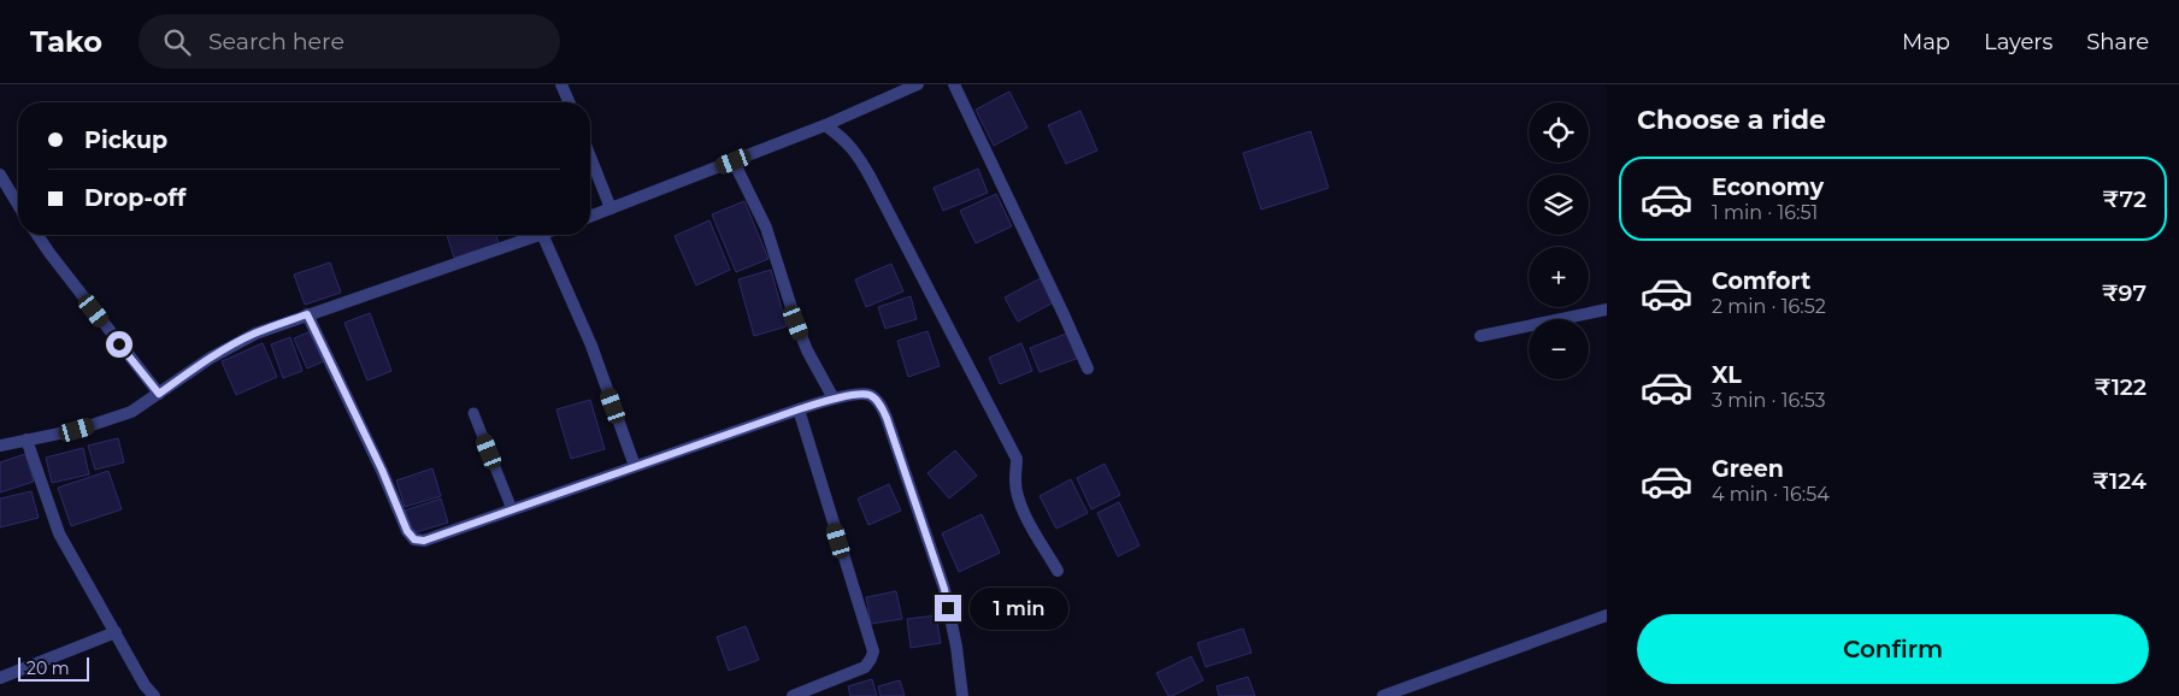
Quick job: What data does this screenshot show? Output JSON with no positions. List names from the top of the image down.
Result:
{
  "scale_bar": "20 m",
  "page": {
    "header": "Tako",
    "search": "Search here",
    "nav": ["Map", "Layers", "Share"],
    "heading": "Choose a ride",
    "map_buttons": ["+", "−"],
    "banner": ["Pickup", "Drop-off"],
    "list": [
      {
        "name": "Economy",
        "note": "1 min · 16:51",
        "value": "₹72"
      },
      {
        "name": "Comfort",
        "note": "2 min · 16:52",
        "value": "₹97"
      },
      {
        "name": "XL",
        "note": "3 min · 16:53",
        "value": "₹122"
      },
      {
        "name": "Green",
        "note": "4 min · 16:54",
        "value": "₹124"
      }
    ],
    "bubble": "1 min",
    "buttons": "Confirm",
    "scale": "20 m"
  }
}
